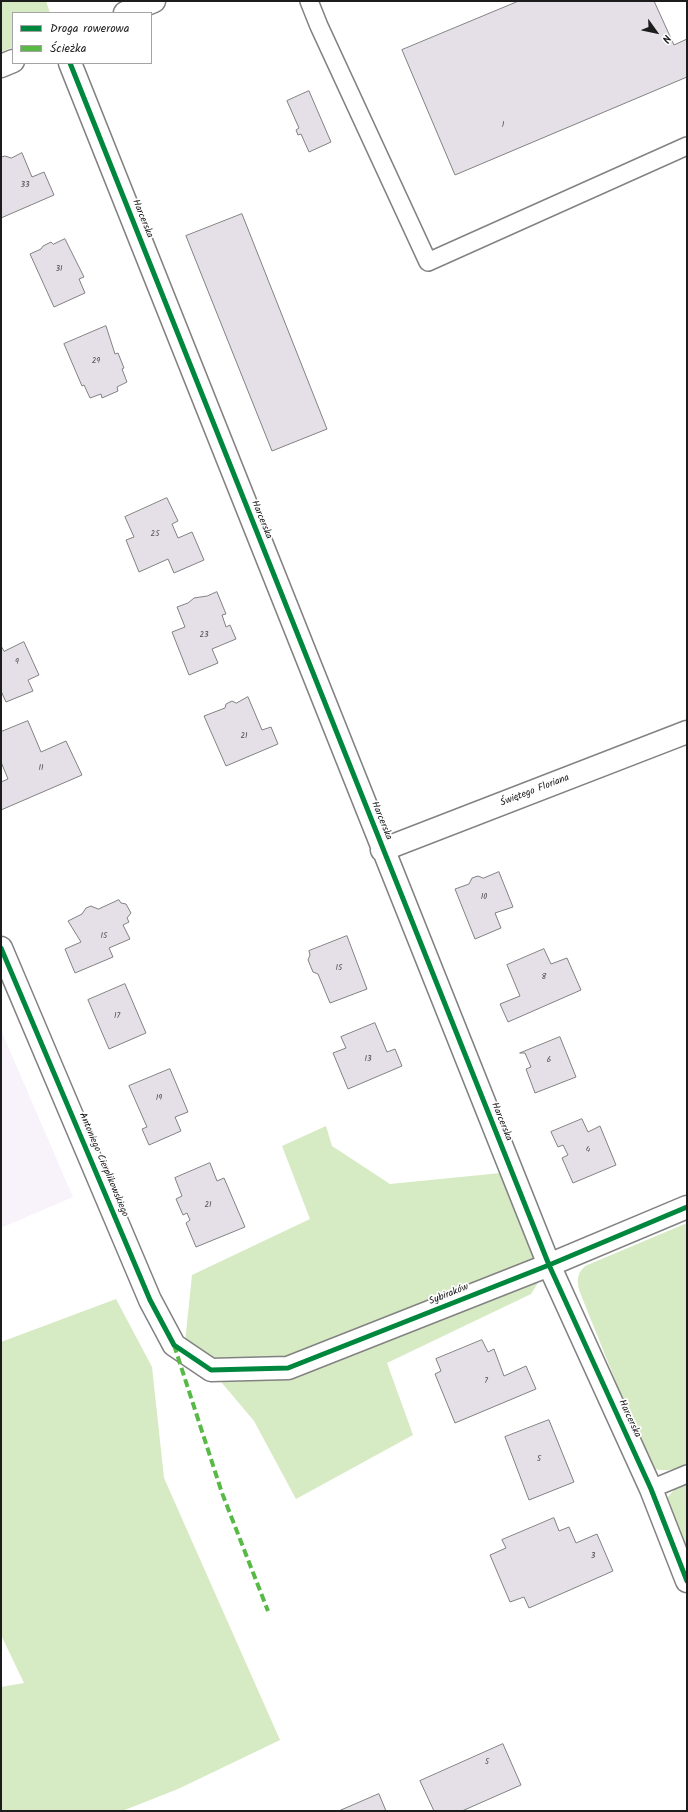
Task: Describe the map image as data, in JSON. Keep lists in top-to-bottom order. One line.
{"streets":{"street":["Harcerska","Świętego Floriana","Antoniego Cierplikowskiego","Sybiraków"]},"crossings":[["Harcerska","Świętego Floriana"],["Harcerska","Sybiraków"],["Antoniego Cierplikowskiego","Sybiraków"]],"house_numbers":["1","33","31","29","25","23","9","21","11","10","15","15","8","17","13","6","19","4","21","7","5","3","5"],"legend":["Droga rowerowa","Ścieżka"],"north":"bottom right"}
